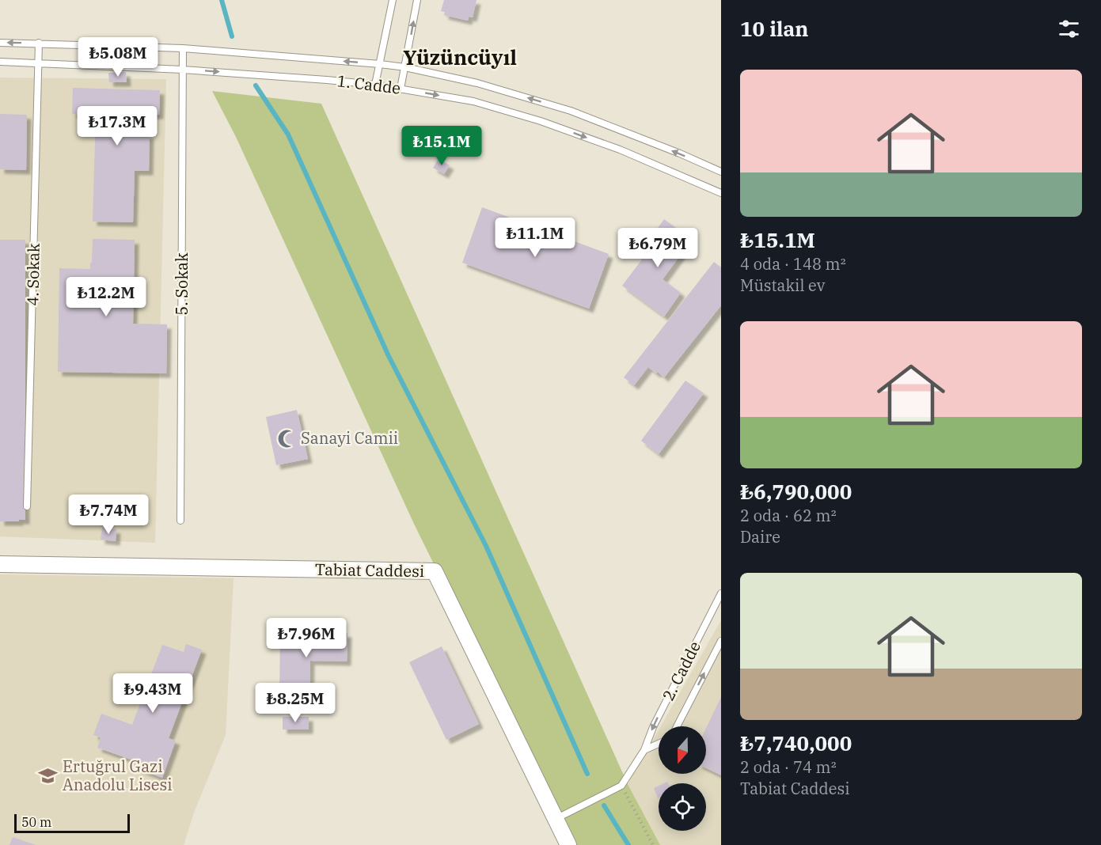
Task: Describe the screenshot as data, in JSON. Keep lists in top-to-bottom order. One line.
{"streets":{"street":["Tabiat Caddesi"],"lane":["1. Cadde","4. Sokak","5. Sokak","2. Cadde"]},"crossings":[["1. Cadde","4. Sokak"],["1. Cadde","5. Sokak"]],"districts":["Yüzüncüyıl"],"places":{"mosque":["Sanayi Camii"],"school or university":["Ertuğrul Gazi Anadolu Lisesi"]},"scale_bar":"50 m","north":"bottom","page":{"heading":"10 ilan","price":["₺5.08M","₺17.3M","₺15.1M","₺11.1M","₺6.79M","₺12.2M","₺7.74M","₺7.96M","₺9.43M","₺8.25M"],"list":[{"name":"₺15.1M","note":"4 oda · 148 m² · Müstakil ev"},{"name":"₺6,790,000","note":"2 oda · 62 m² · Daire"},{"name":"₺7,740,000","note":"2 oda · 74 m² · Tabiat Caddesi"}],"scale":"50 m"}}
